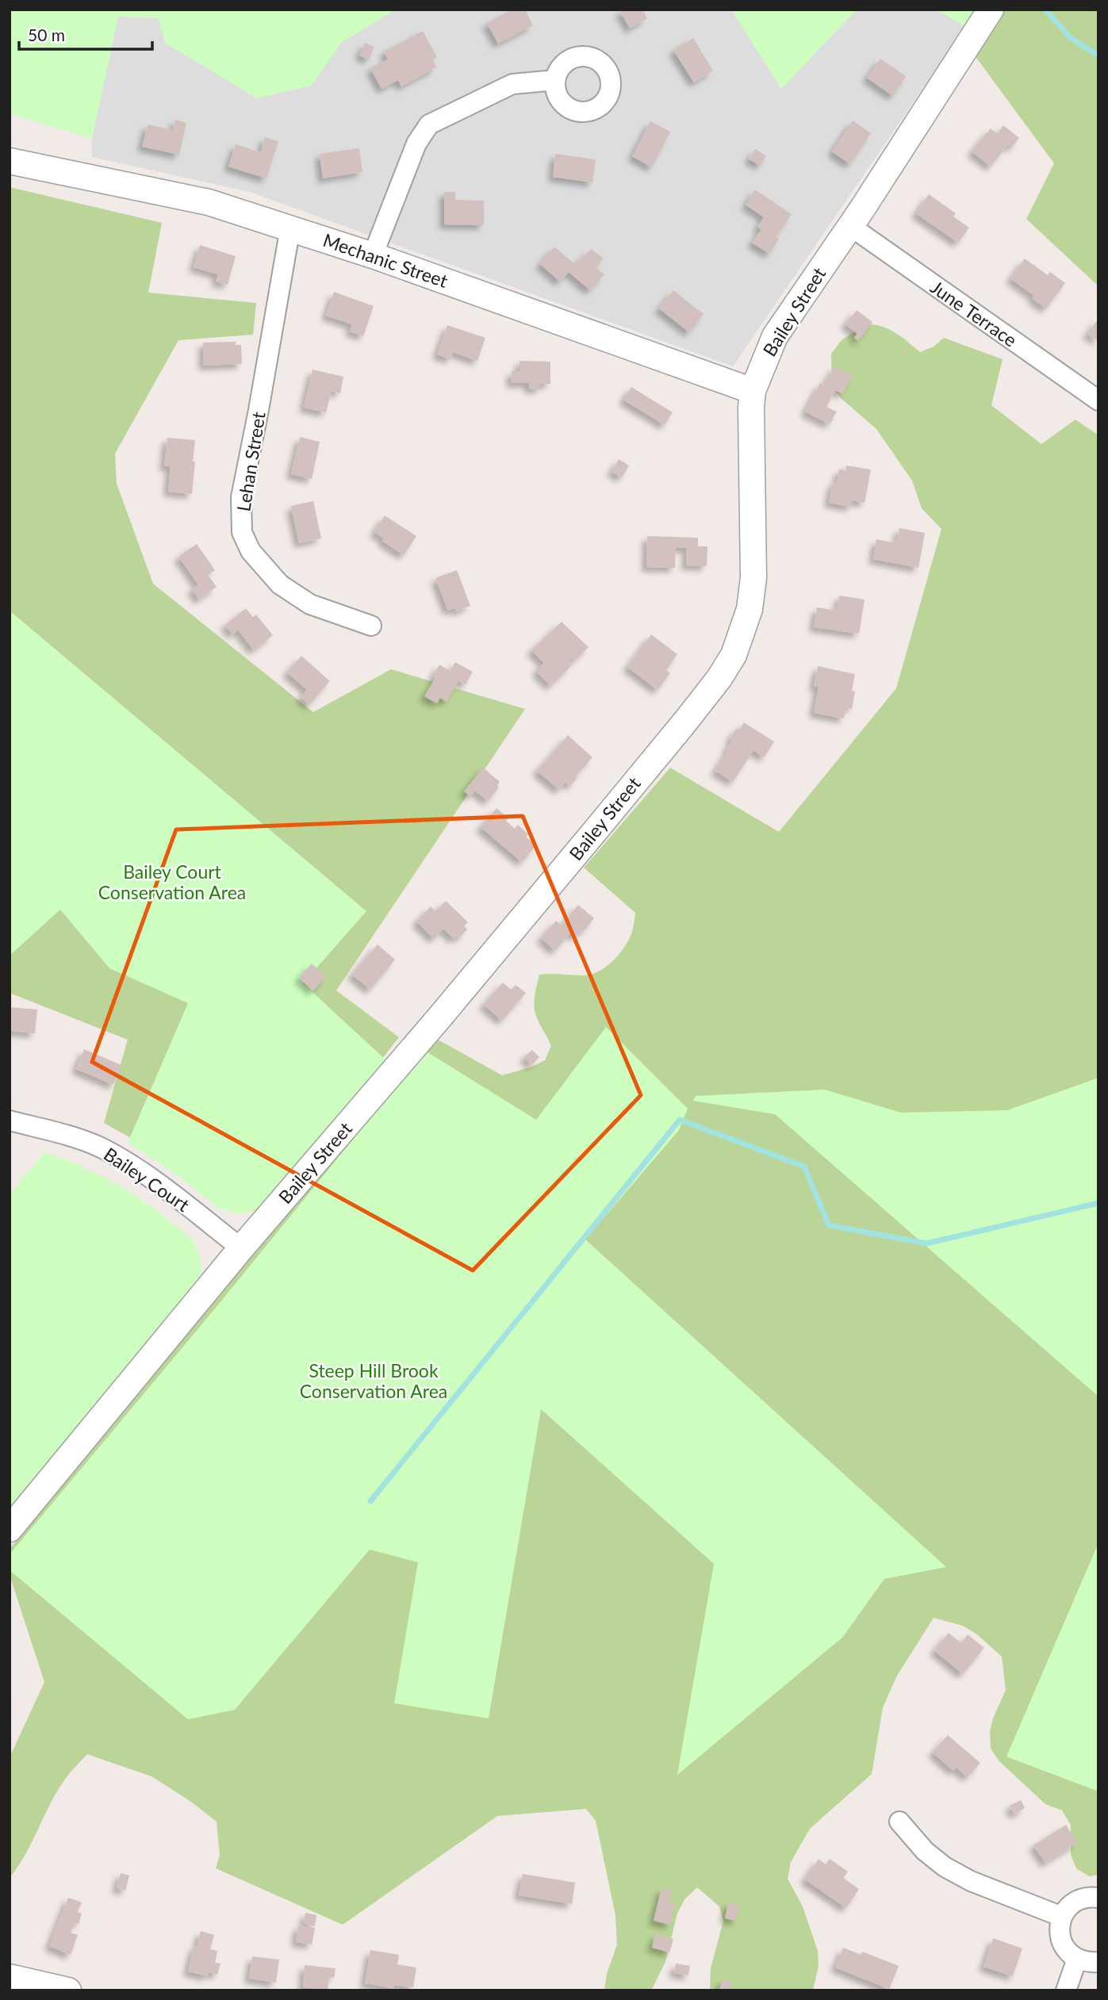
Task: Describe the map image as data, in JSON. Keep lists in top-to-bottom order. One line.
{"streets":{"street":["Mechanic Street","Bailey Street","June Terrace","Lehan Street","Bailey Court"]},"crossings":[["Mechanic Street","Bailey Street"],["Mechanic Street","Lehan Street"],["Bailey Street","June Terrace"],["Bailey Street","Bailey Court"]],"parks":["Bailey Court Conservation Area","Steep Hill Brook Conservation Area"],"scale_bar":"50 m"}
